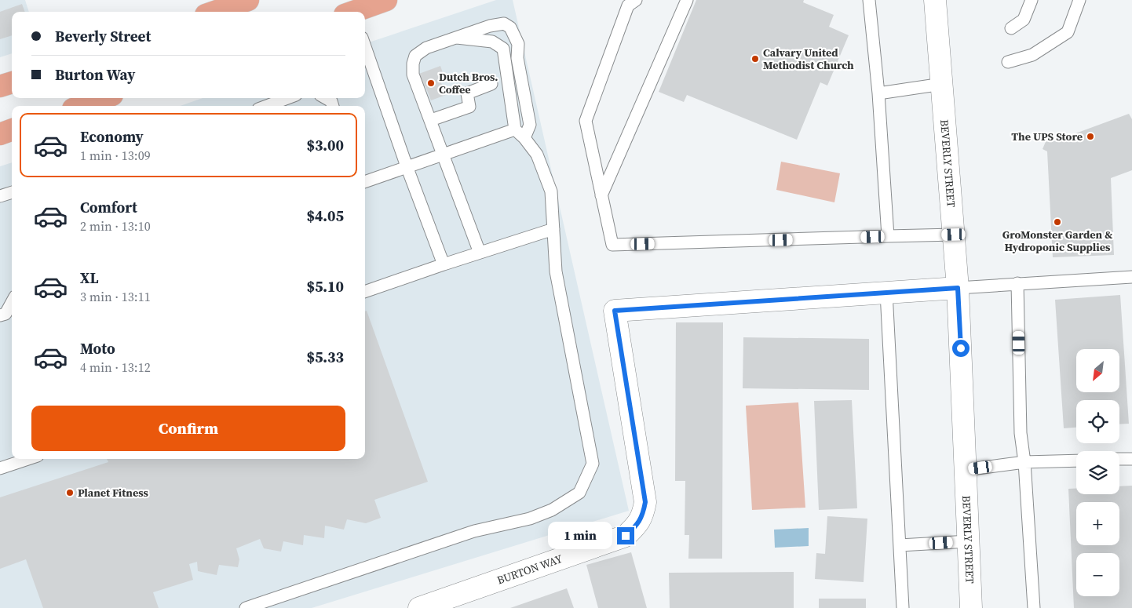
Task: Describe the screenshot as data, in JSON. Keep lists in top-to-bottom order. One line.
{"streets":{"street":["BEVERLY STREET","BURTON WAY"]},"crossings":[["BEVERLY STREET","BURTON WAY"]],"places":["Calvary United Methodist Church","Dutch Bros. Coffee","The UPS Store","GroMonster Garden & Hydroponic Supplies","Planet Fitness"],"north":"bottom left","page":{"banner":["Beverly Street","Burton Way"],"list":[{"name":"Economy","note":"1 min · 13:09","value":"$3.00"},{"name":"Comfort","note":"2 min · 13:10","value":"$4.05"},{"name":"XL","note":"3 min · 13:11","value":"$5.10"},{"name":"Moto","note":"4 min · 13:12","value":"$5.33"}],"map_buttons":["+","−"],"buttons":"Confirm","bubble":"1 min"}}
